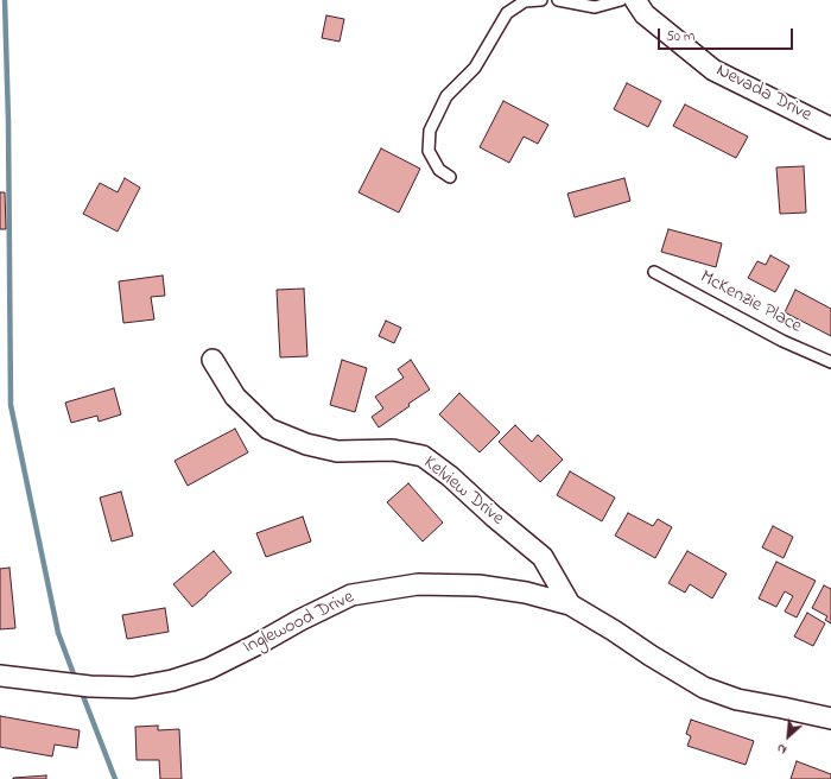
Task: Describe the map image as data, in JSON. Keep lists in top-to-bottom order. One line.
{"streets":{"street":["Nevada Drive","Kelview Drive","Inglewood Drive"],"lane":["McKenzie Place"]},"crossings":[["Kelview Drive","Inglewood Drive"]],"scale_bar":"50 m","north":"bottom left"}
